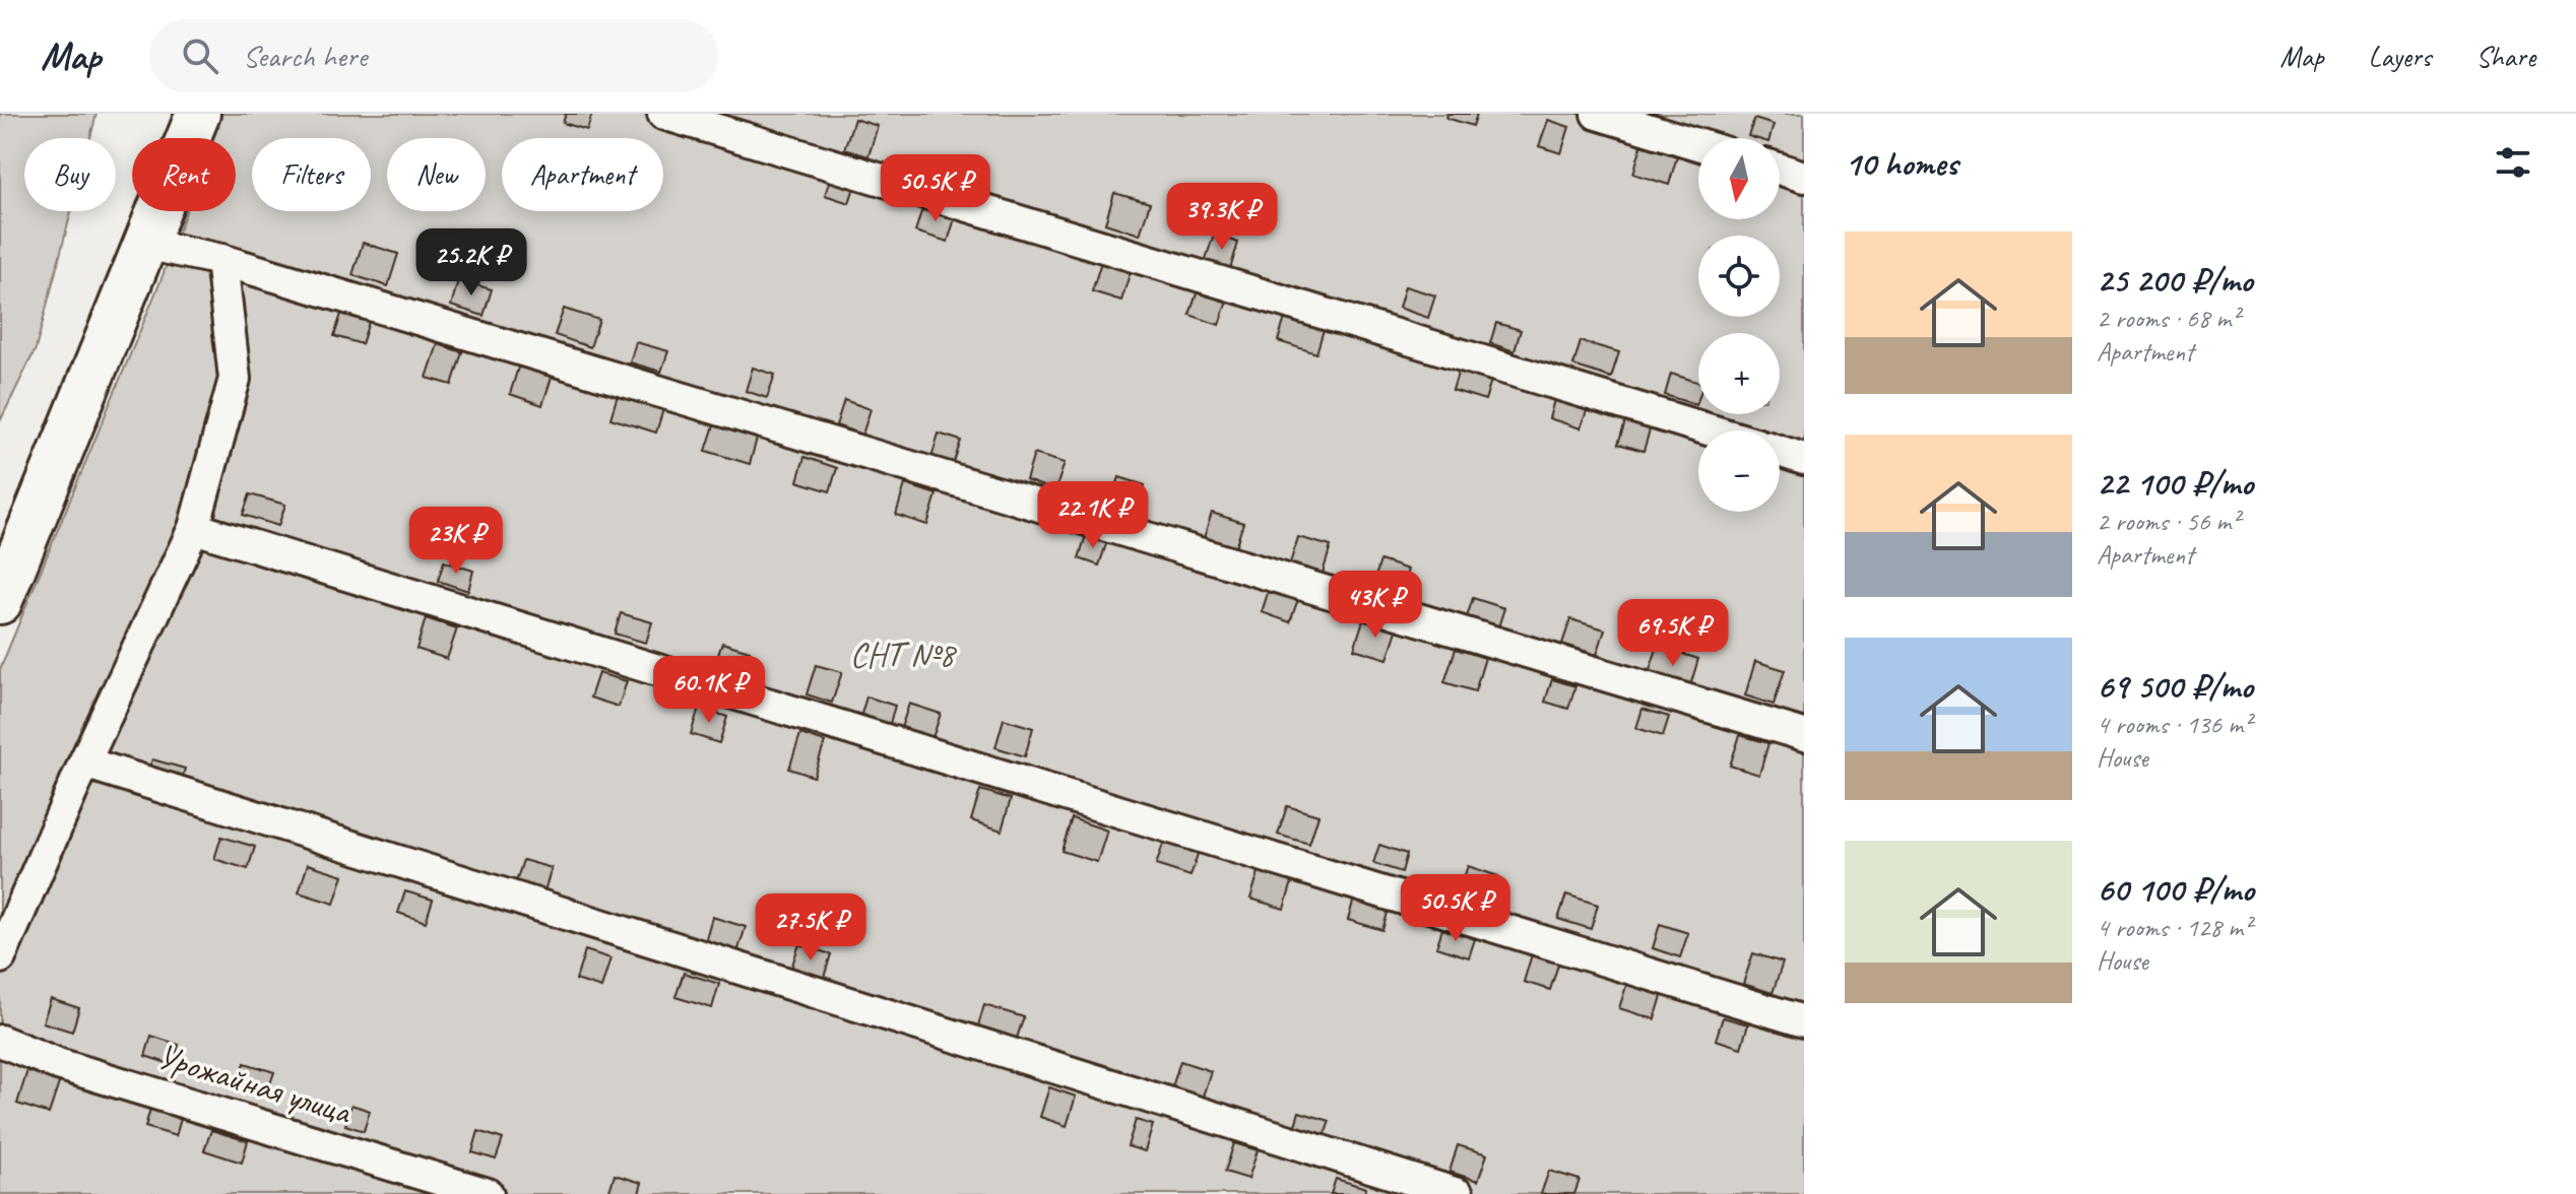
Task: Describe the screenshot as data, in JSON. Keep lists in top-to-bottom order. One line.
{"streets":{"street":["Урожайная улица"]},"parks":["СНТ №8"],"north":"bottom","page":{"header":"Map","search":"Search here","nav":["Map","Layers","Share"],"heading":"10 homes","map_buttons":["+","−"],"chip":["Buy","Rent","Filters","New","Apartment"],"price":["50.5K ₽","39.3K ₽","25.2K ₽","22.1K ₽","23K ₽","43K ₽","69.5K ₽","60.1K ₽","50.5K ₽","27.5K ₽"],"list":[{"name":"25 200 ₽/mo","note":"2 rooms · 68 m² · Apartment"},{"name":"22 100 ₽/mo","note":"2 rooms · 56 m² · Apartment"},{"name":"69 500 ₽/mo","note":"4 rooms · 136 m² · House"},{"name":"60 100 ₽/mo","note":"4 rooms · 128 m² · House"}]}}
